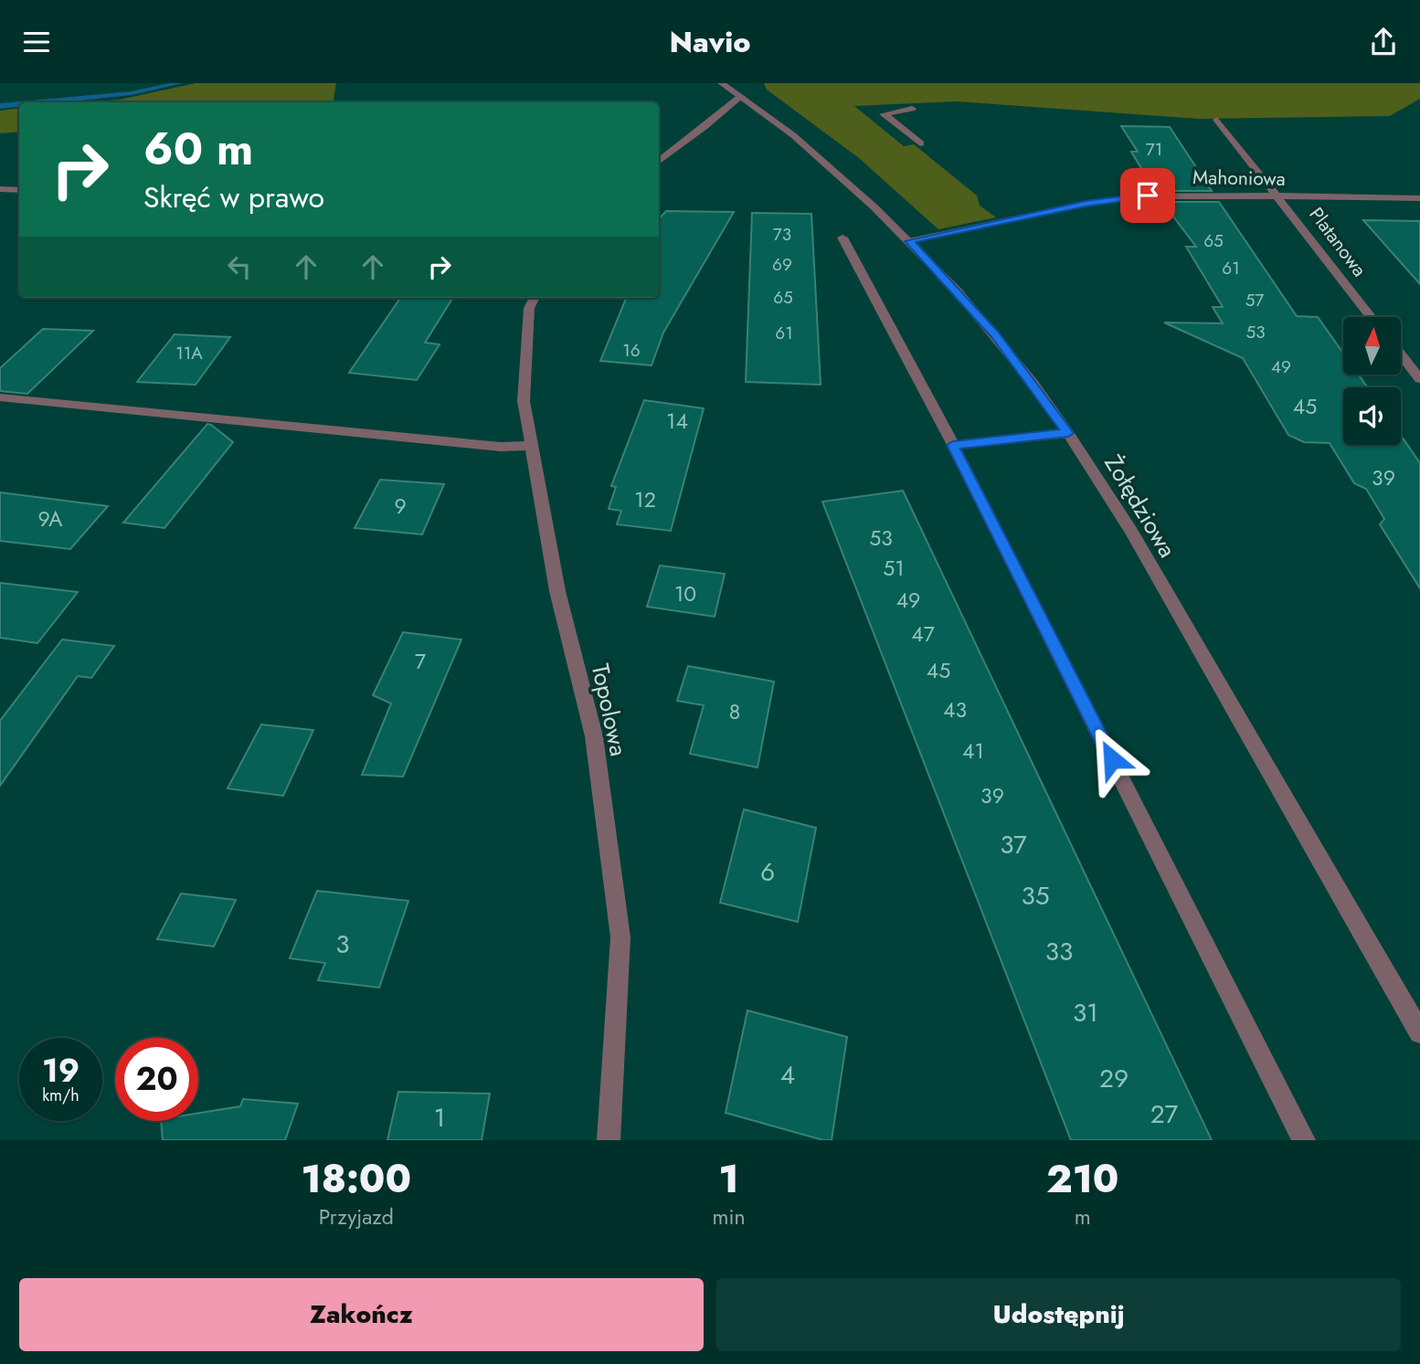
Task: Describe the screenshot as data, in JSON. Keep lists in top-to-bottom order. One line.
{"streets":{"street":["Mahoniowa","Platanowa","Żołędziowa","Topolowa"]},"crossings":[["Mahoniowa","Platanowa"],["Mahoniowa","Żołędziowa"]],"house_numbers":["71","73","65","69","61","65","57","53","61","16","11A","49","45","14","39","12","9","9A","53","51","10","49","47","7","45","43","8","41","39","37","6","35","3","33","31","4","29","27","1"],"north":"top","page":{"header":"Navio","turn":["60 m","Skręć w prawo"],"speed":"19 km/h","limit":"20","eta":["18:00","Przyjazd","1","min","210","m"],"buttons":["Zakończ","Udostępnij"]}}
